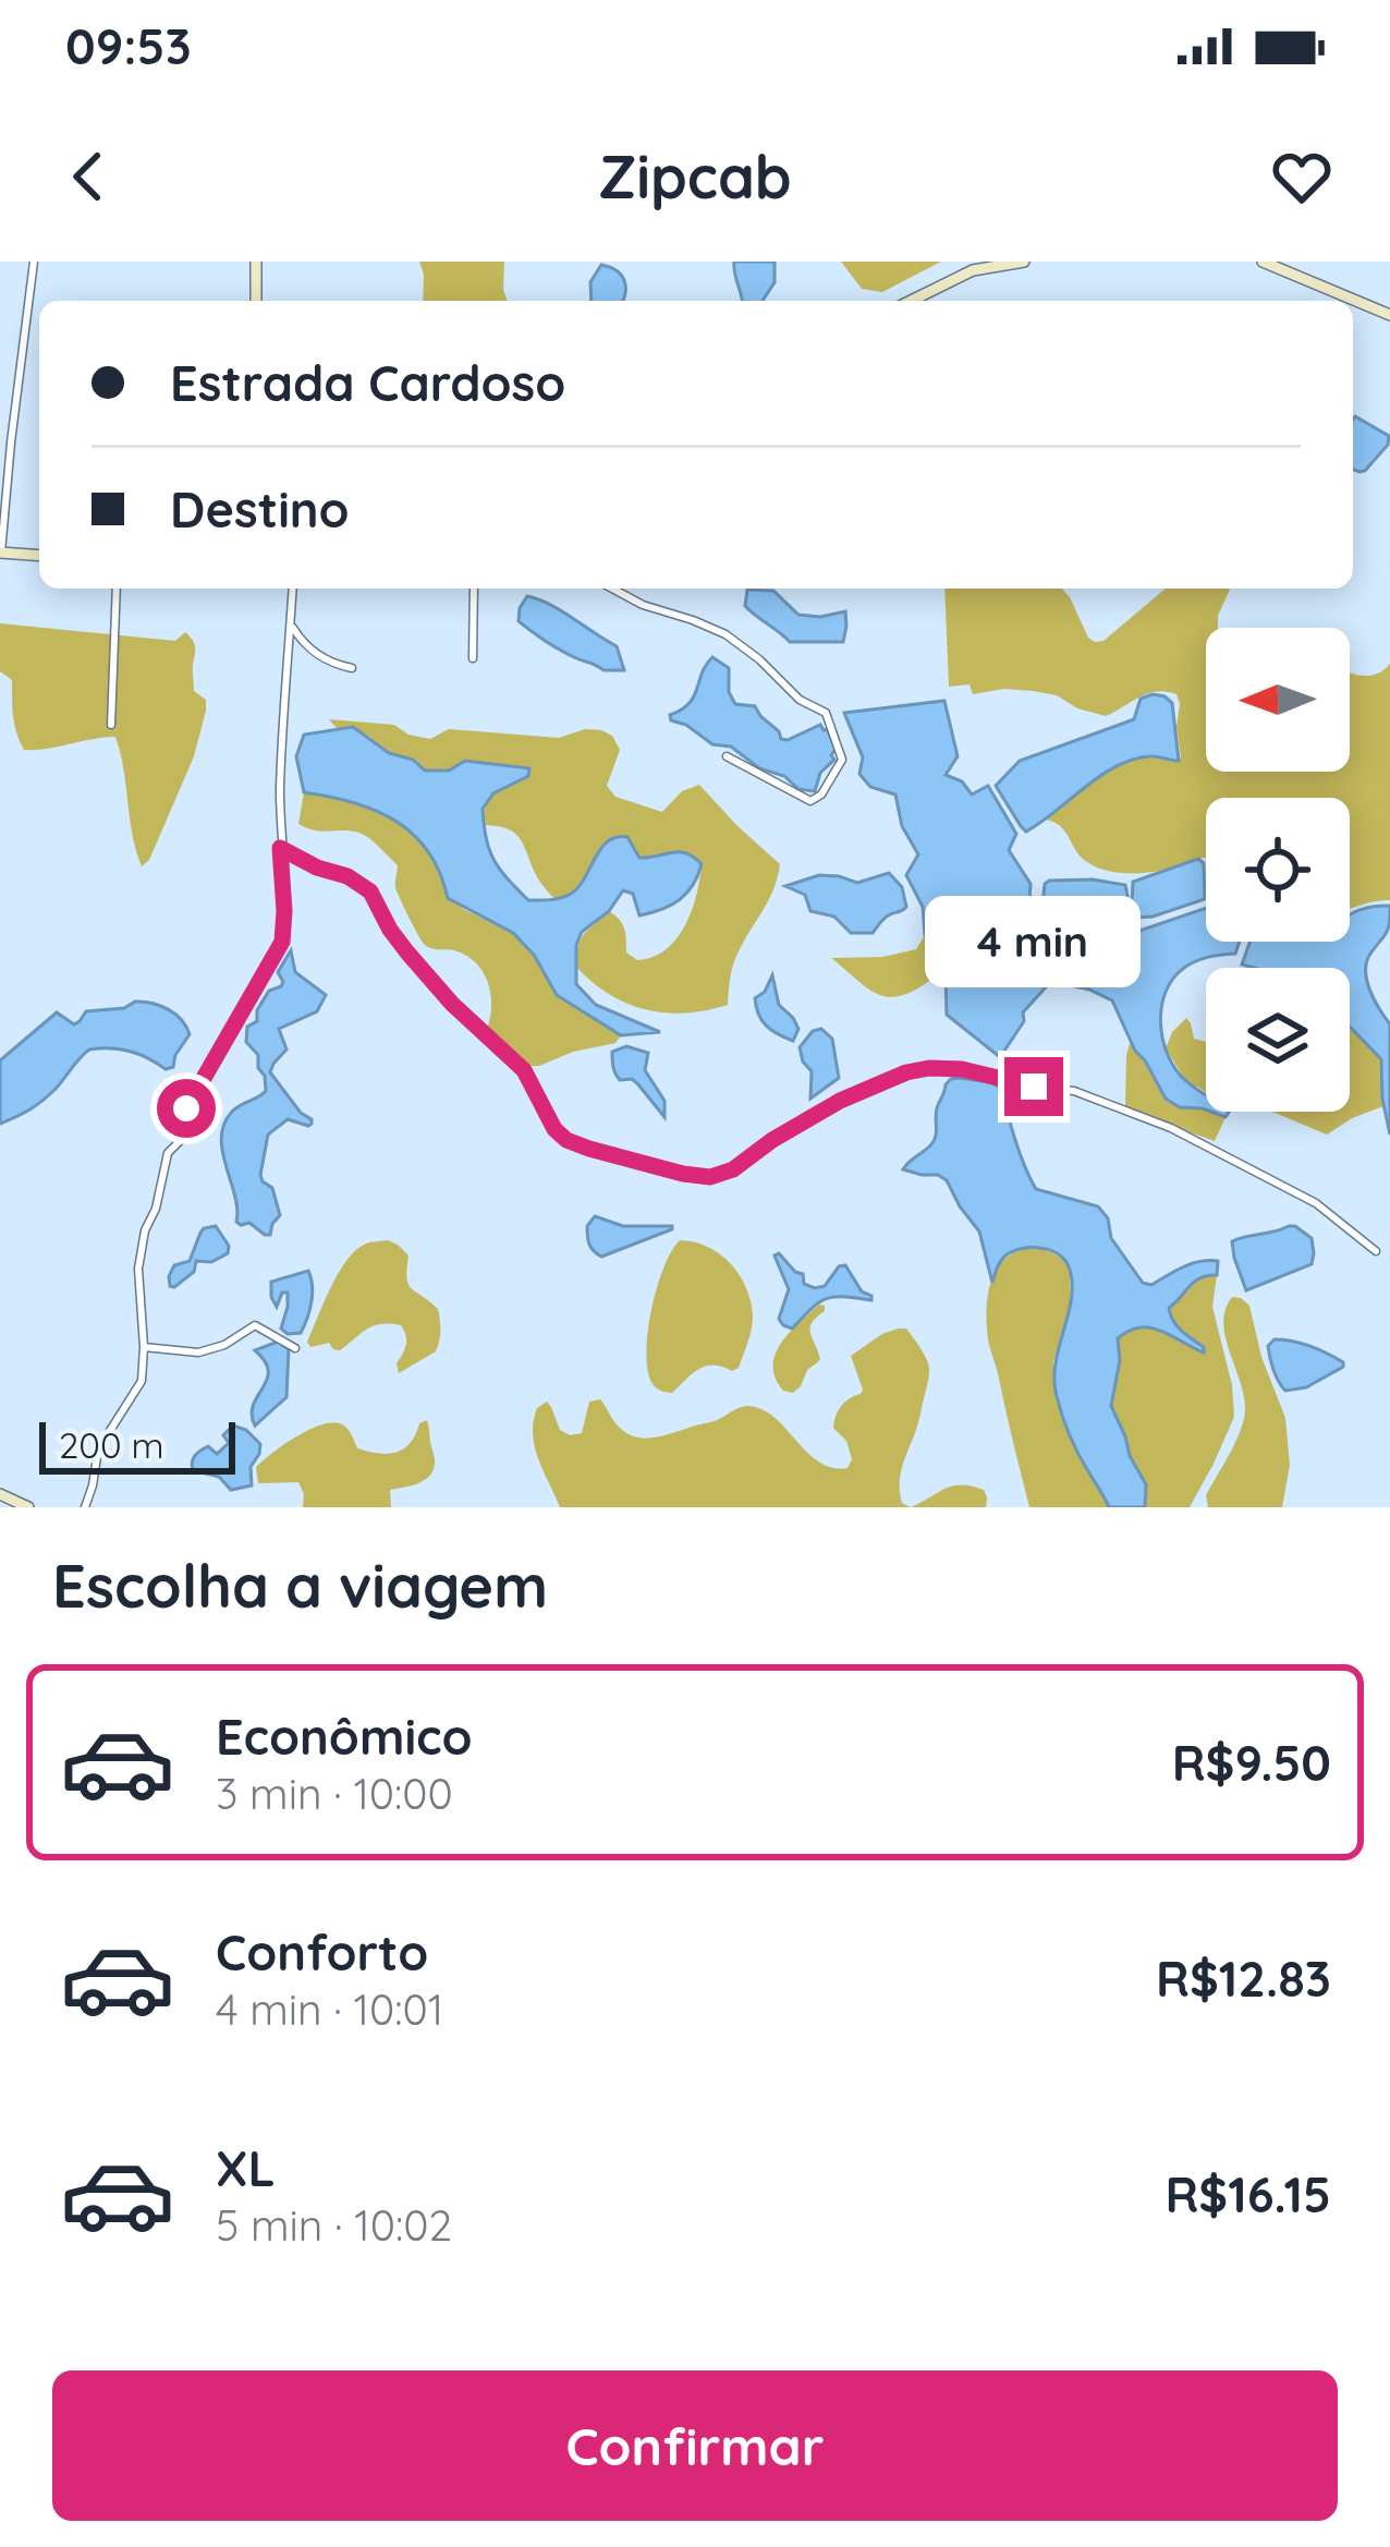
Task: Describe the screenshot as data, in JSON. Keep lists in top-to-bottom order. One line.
{"scale_bar":"200 m","north":"left","page":{"status":"09:53","header":"Zipcab","banner":["Estrada Cardoso","Destino"],"bubble":"4 min","scale":"200 m","heading":"Escolha a viagem","list":[{"name":"Econômico","note":"3 min · 10:00","value":"R$9.50"},{"name":"Conforto","note":"4 min · 10:01","value":"R$12.83"},{"name":"XL","note":"5 min · 10:02","value":"R$16.15"}],"buttons":"Confirmar"}}
